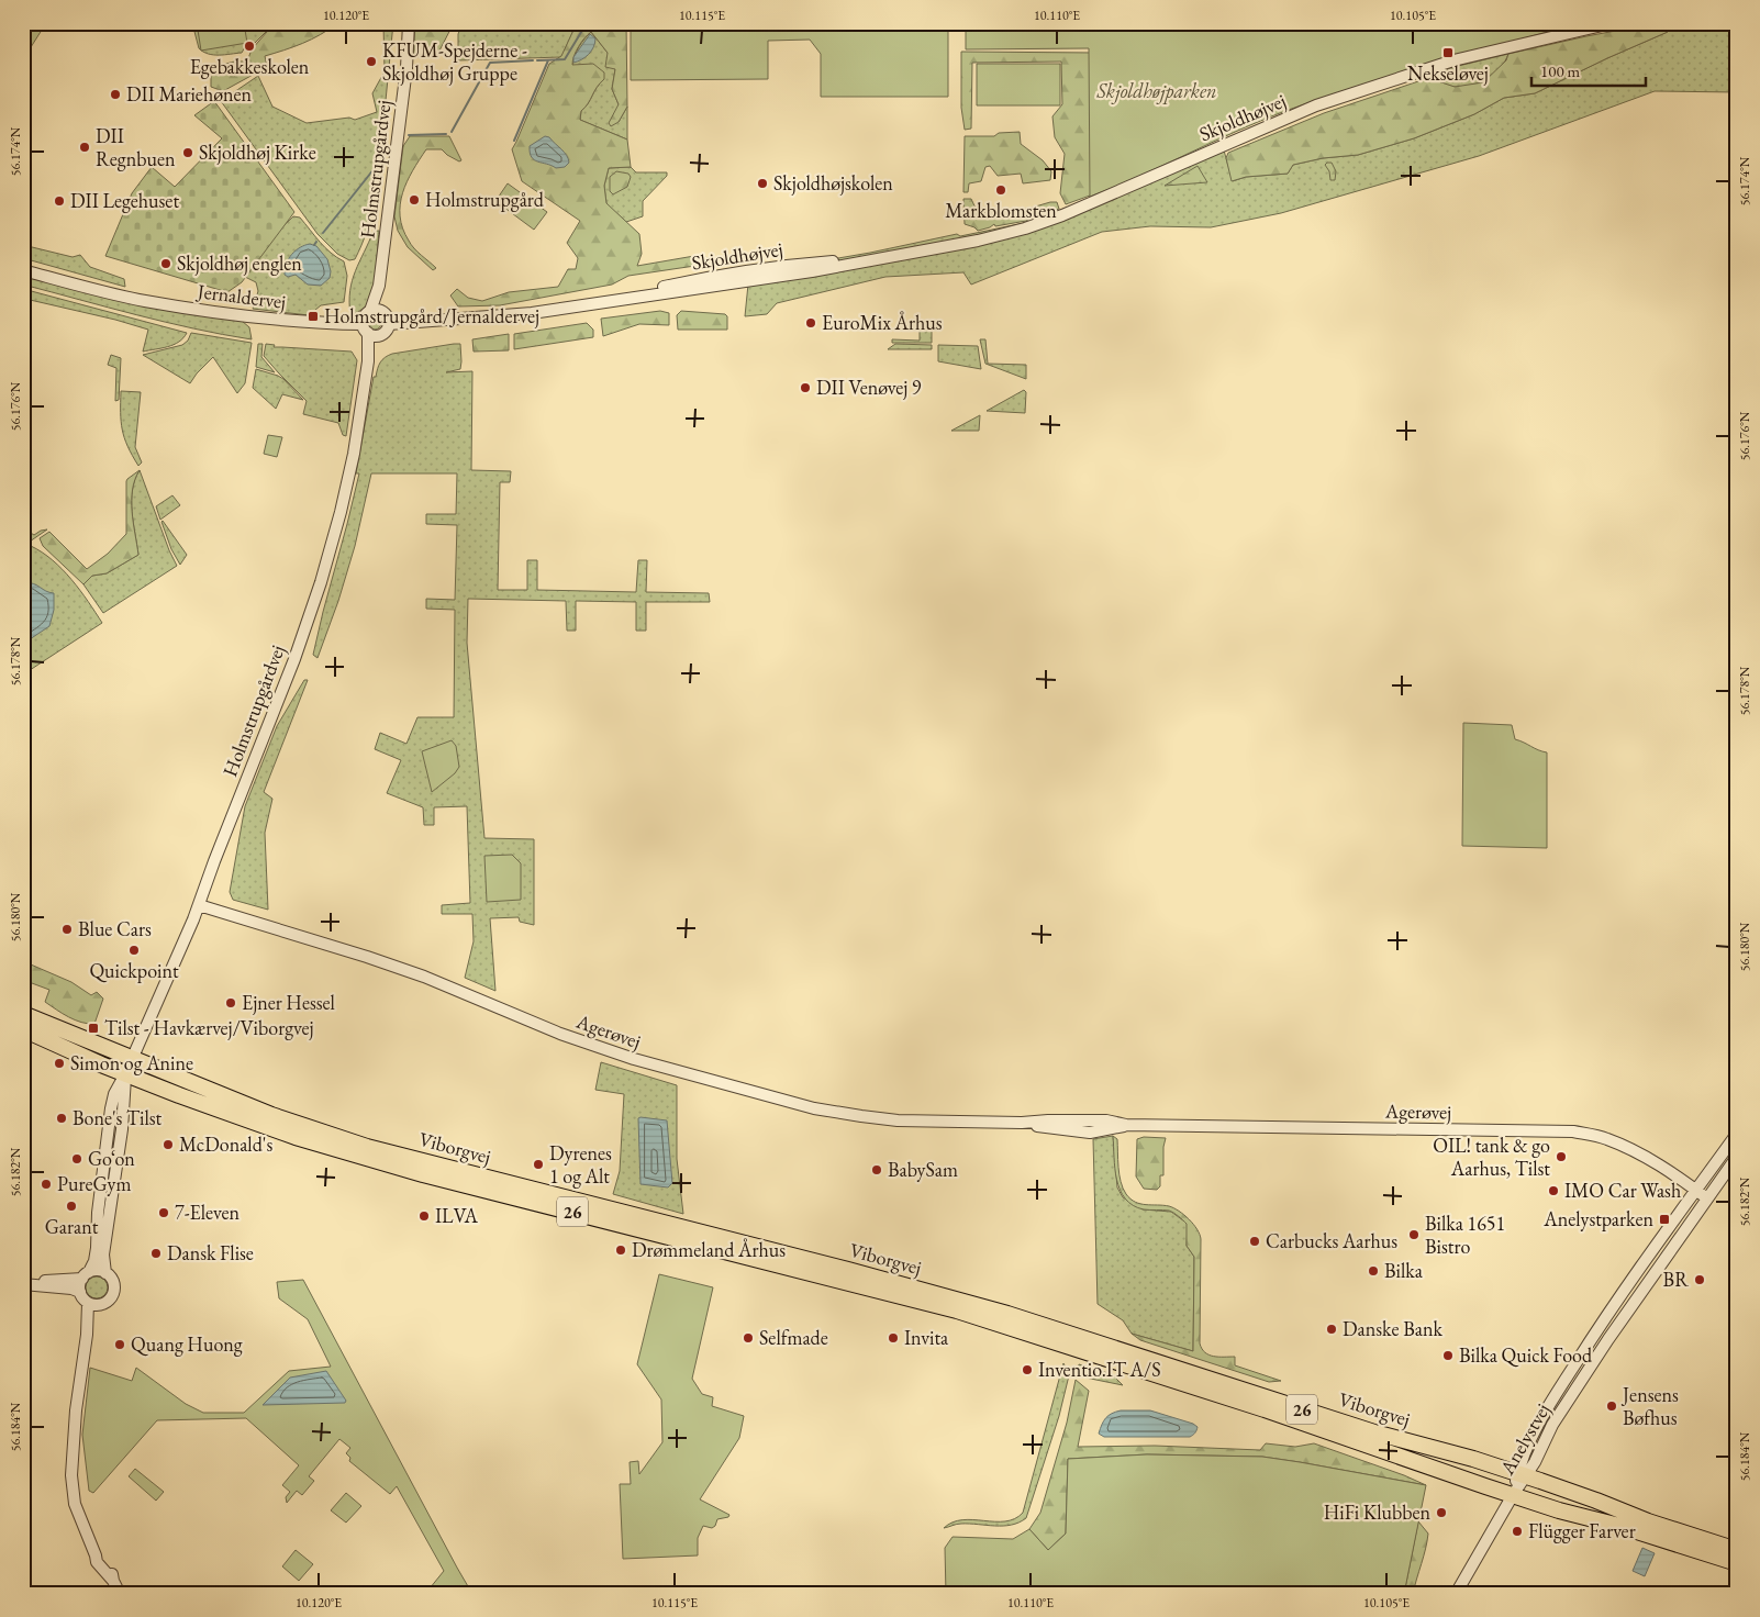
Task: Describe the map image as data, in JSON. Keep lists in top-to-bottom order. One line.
{"streets":{"main road":["Viborgvej","26"],"street":["Skjoldhøjvej","Holmstrupgårdvej","Jernaldervej","Agerøvej","Anelystvej"]},"crossings":[["Skjoldhøjvej","Holmstrupgårdvej"],["Skjoldhøjvej","Jernaldervej"],["Holmstrupgårdvej","Jernaldervej"],["Holmstrupgårdvej","Agerøvej"],["Holmstrupgårdvej","Viborgvej"],["Agerøvej","Anelystvej"],["Viborgvej","Anelystvej"]],"parks":["Skjoldhøjparken"],"places":{"other":["Egebakkeskolen","KFUM-Spejderne - Skjoldhøj Gruppe","DII Mariehønen","DII Regnbuen","Skjoldhøj Kirke","Skjoldhøjskolen","Markblomsten","Holmstrupgård","DII Legehuset","Skjoldhøj englen","EuroMix Århus","DII Venøvej 9","Blue Cars","Quickpoint","Ejner Hessel","Simon og Anine","Bone's Tilst","McDonald's","OIL! tank & go Aarhus, Tilst","Go‘on","Dyrenes 1 og Alt","BabySam","PureGym","IMO Car Wash","Garant","7-Eleven","ILVA","Bilka 1651 Bistro","Carbucks Aarhus","Drømmeland Århus","Dansk Flise","Bilka","BR","Danske Bank","Selfmade","Invita","Quang Huong","Bilka Quick Food","Inventio.IT A/S","Jensens Bøfhus","HiFi Klubben","Flügger Farver"],"transit":["Nekseløvej","Holmstrupgård/Jernaldervej","Tilst - Havkærvej/Viborgvej","Anelystparken"]},"scale_bar":"100 m","coordinates":["10.120°E","10.115°E","10.110°E","10.105°E","56.174°N","56.176°N","56.178°N","56.180°N","56.182°N","56.184°N"]}
